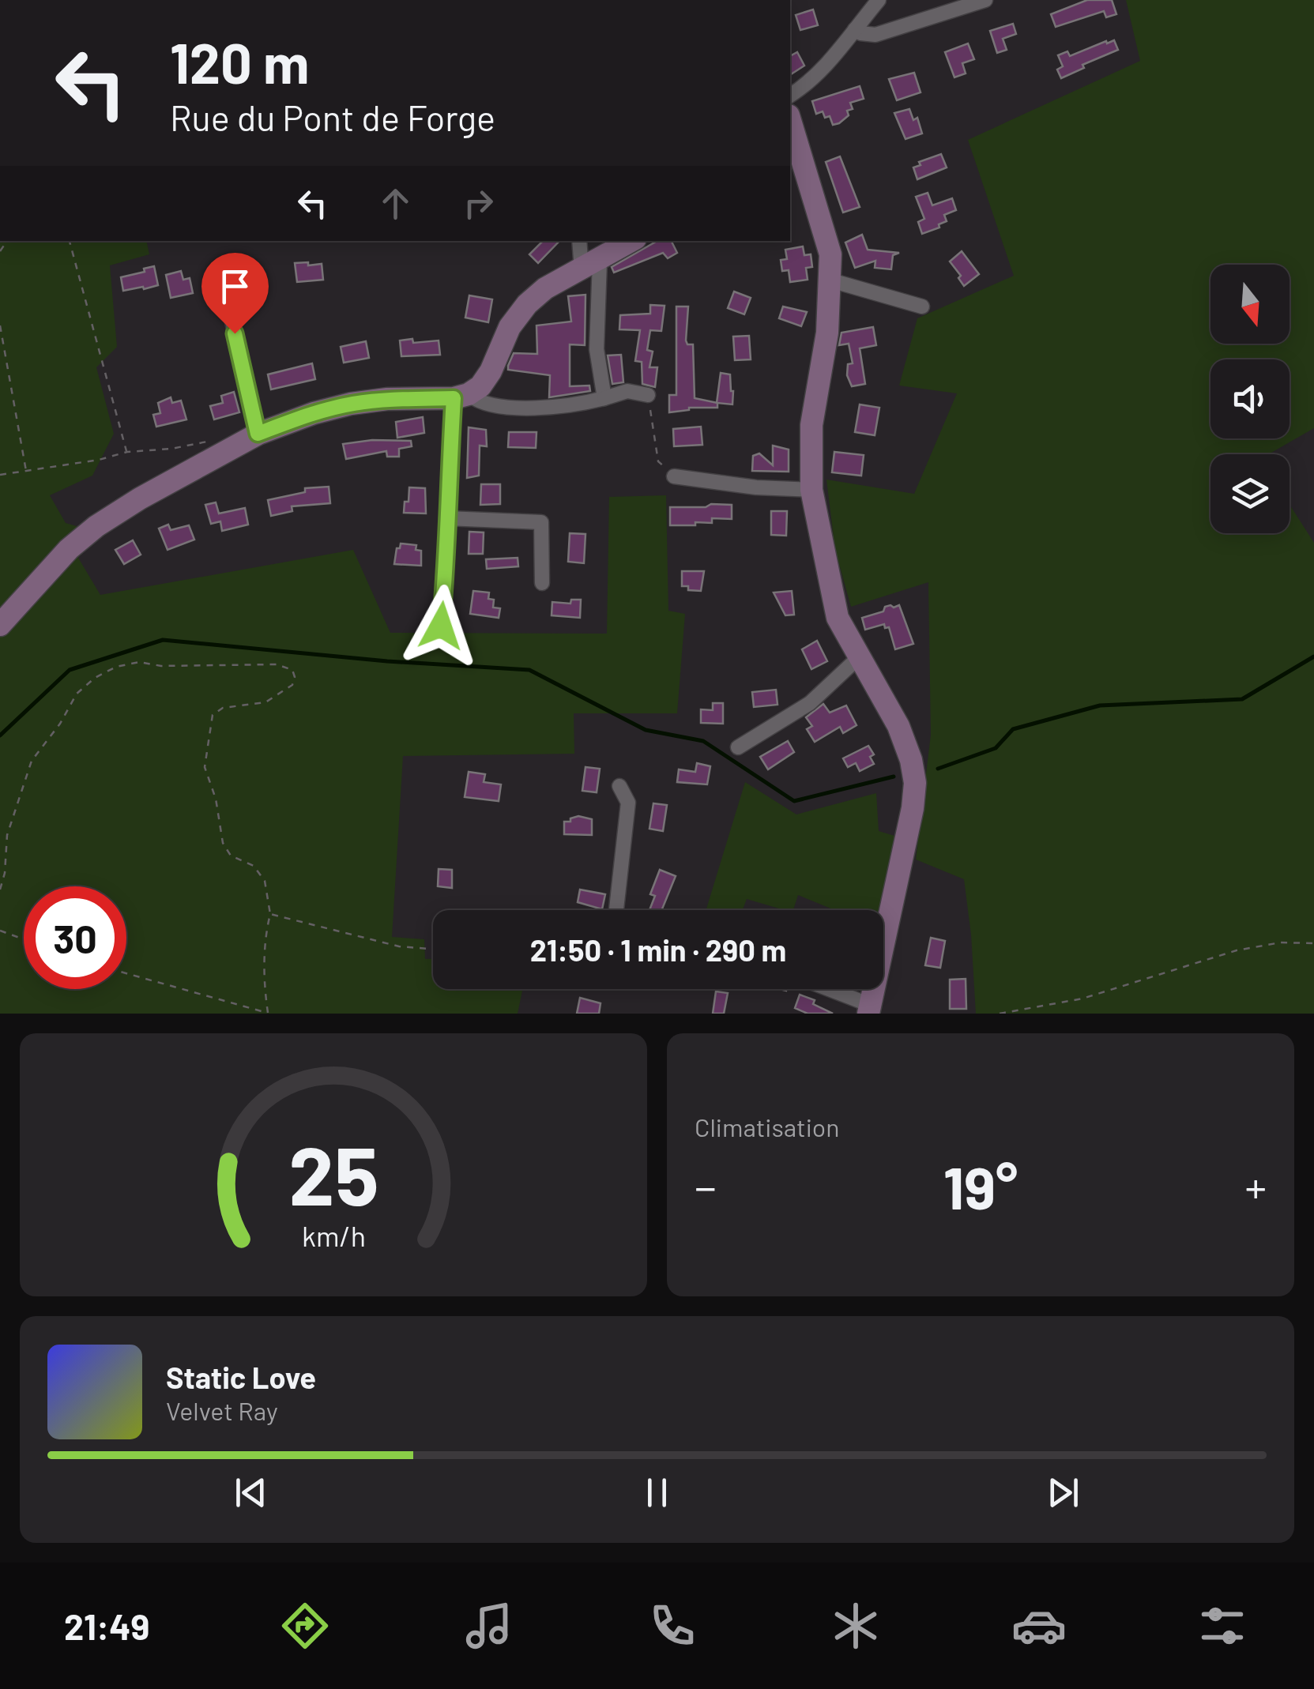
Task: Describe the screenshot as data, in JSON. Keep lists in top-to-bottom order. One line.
{"north":"bottom","page":{"turn":["120 m","Rue du Pont de Forge"],"limit":"30","trip":"21:50 · 1 min · 290 m","tile":"Climatisation","heat":["−","19°","+"],"song":["Static Love","Velvet Ray"],"tabs":"21:49","gauge":["25","km/h"]}}
